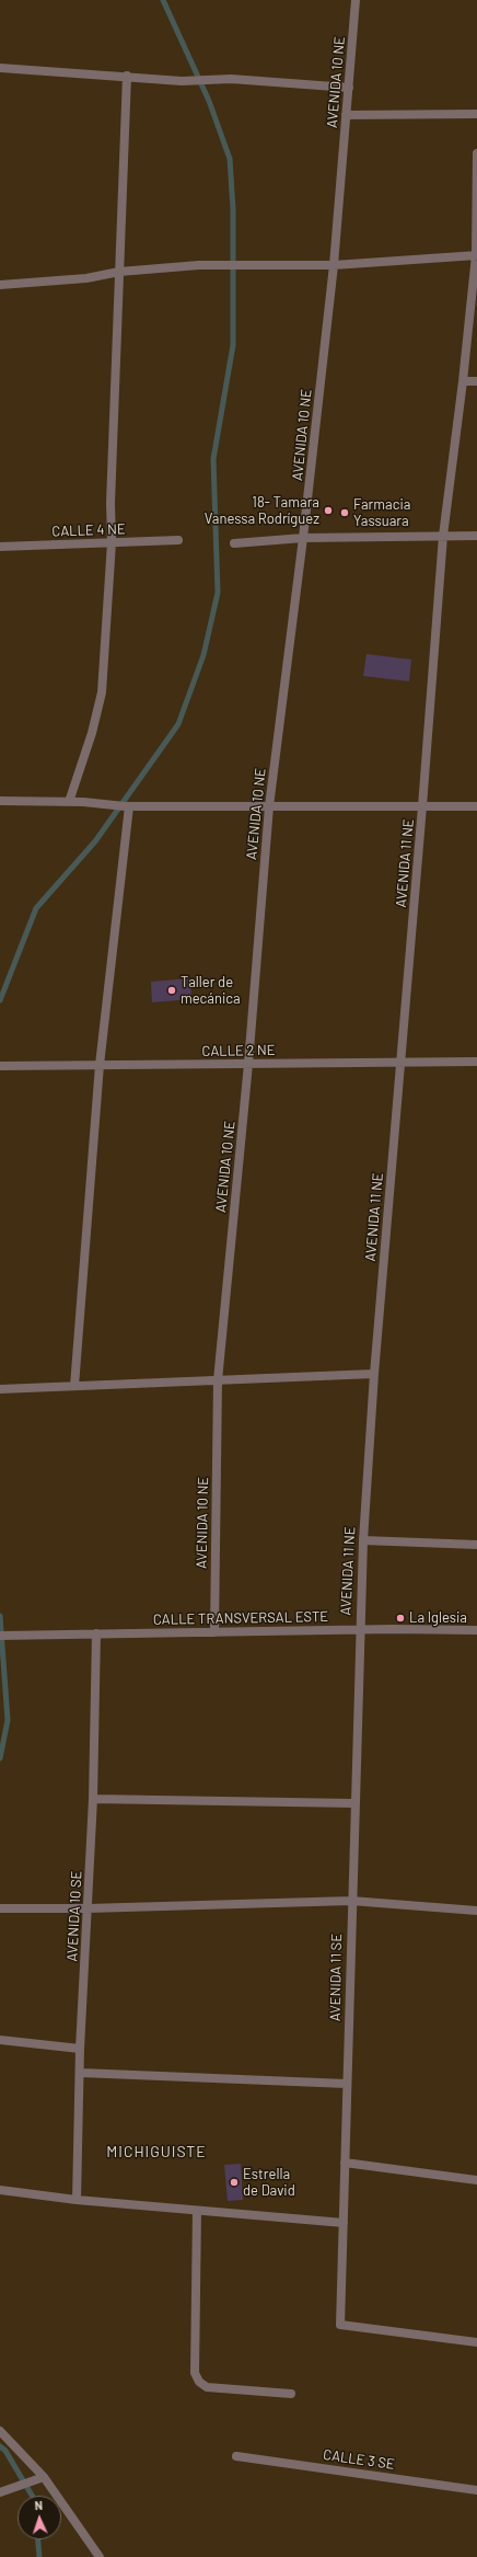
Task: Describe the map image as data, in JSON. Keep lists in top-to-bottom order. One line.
{"streets":{"street":["AVENIDA 10 NE","CALLE 4 NE","AVENIDA 11 NE","CALLE 2 NE","CALLE TRANSVERSAL ESTE","AVENIDA 10 SE","AVENIDA 11 SE","CALLE 3 SE"]},"crossings":[["AVENIDA 10 NE","CALLE 2 NE"],["AVENIDA 10 NE","CALLE TRANSVERSAL ESTE"],["AVENIDA 11 NE","CALLE 2 NE"],["AVENIDA 11 NE","CALLE TRANSVERSAL ESTE"],["AVENIDA 11 NE","AVENIDA 11 SE"],["CALLE TRANSVERSAL ESTE","AVENIDA 10 SE"],["CALLE TRANSVERSAL ESTE","AVENIDA 11 SE"]],"districts":["MICHIGUISTE"],"places":["18- Tamara Vanessa Rodríguez","Farmacia Yassuara","Taller de mecánica","La Iglesia","Estrella de David"],"north":"top"}
